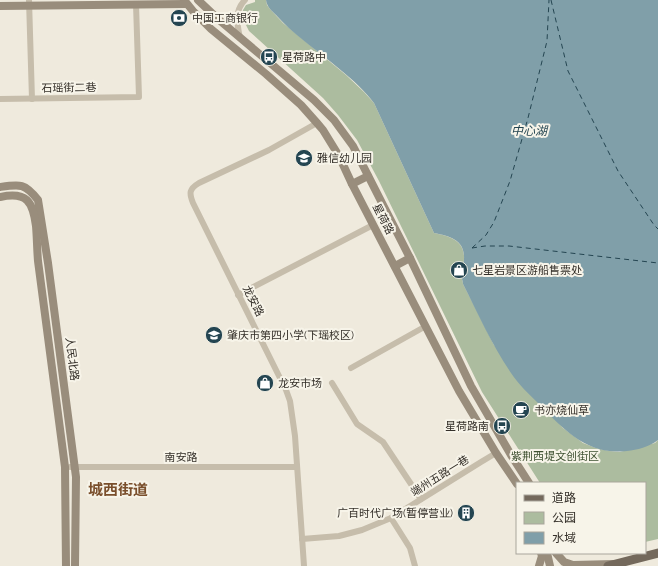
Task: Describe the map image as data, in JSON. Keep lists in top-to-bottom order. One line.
{"streets":{"street":["石瑶街二巷","星荷路","龙安路","人民北路","南安路","端州五路一巷"]},"crossings":[["星荷路","龙安路"],["星荷路","端州五路一巷"],["龙安路","南安路"],["龙安路","端州五路一巷"],["人民北路","南安路"]],"districts":["城西街道"],"water":["中心湖"],"parks":["紫荆西堤文创街区"],"places":{"bank":["中国工商银行"],"bus stop":["星荷路中","星荷路南"],"school or university":["雅信幼儿园","肇庆市第四小学(下瑶校区)"],"shop":["七星岩景区游船售票处","龙安市场"],"cafe":["书亦烧仙草"],"building":["广百时代广场(暂停营业)"]},"legend":["道路","公园","水域"]}
